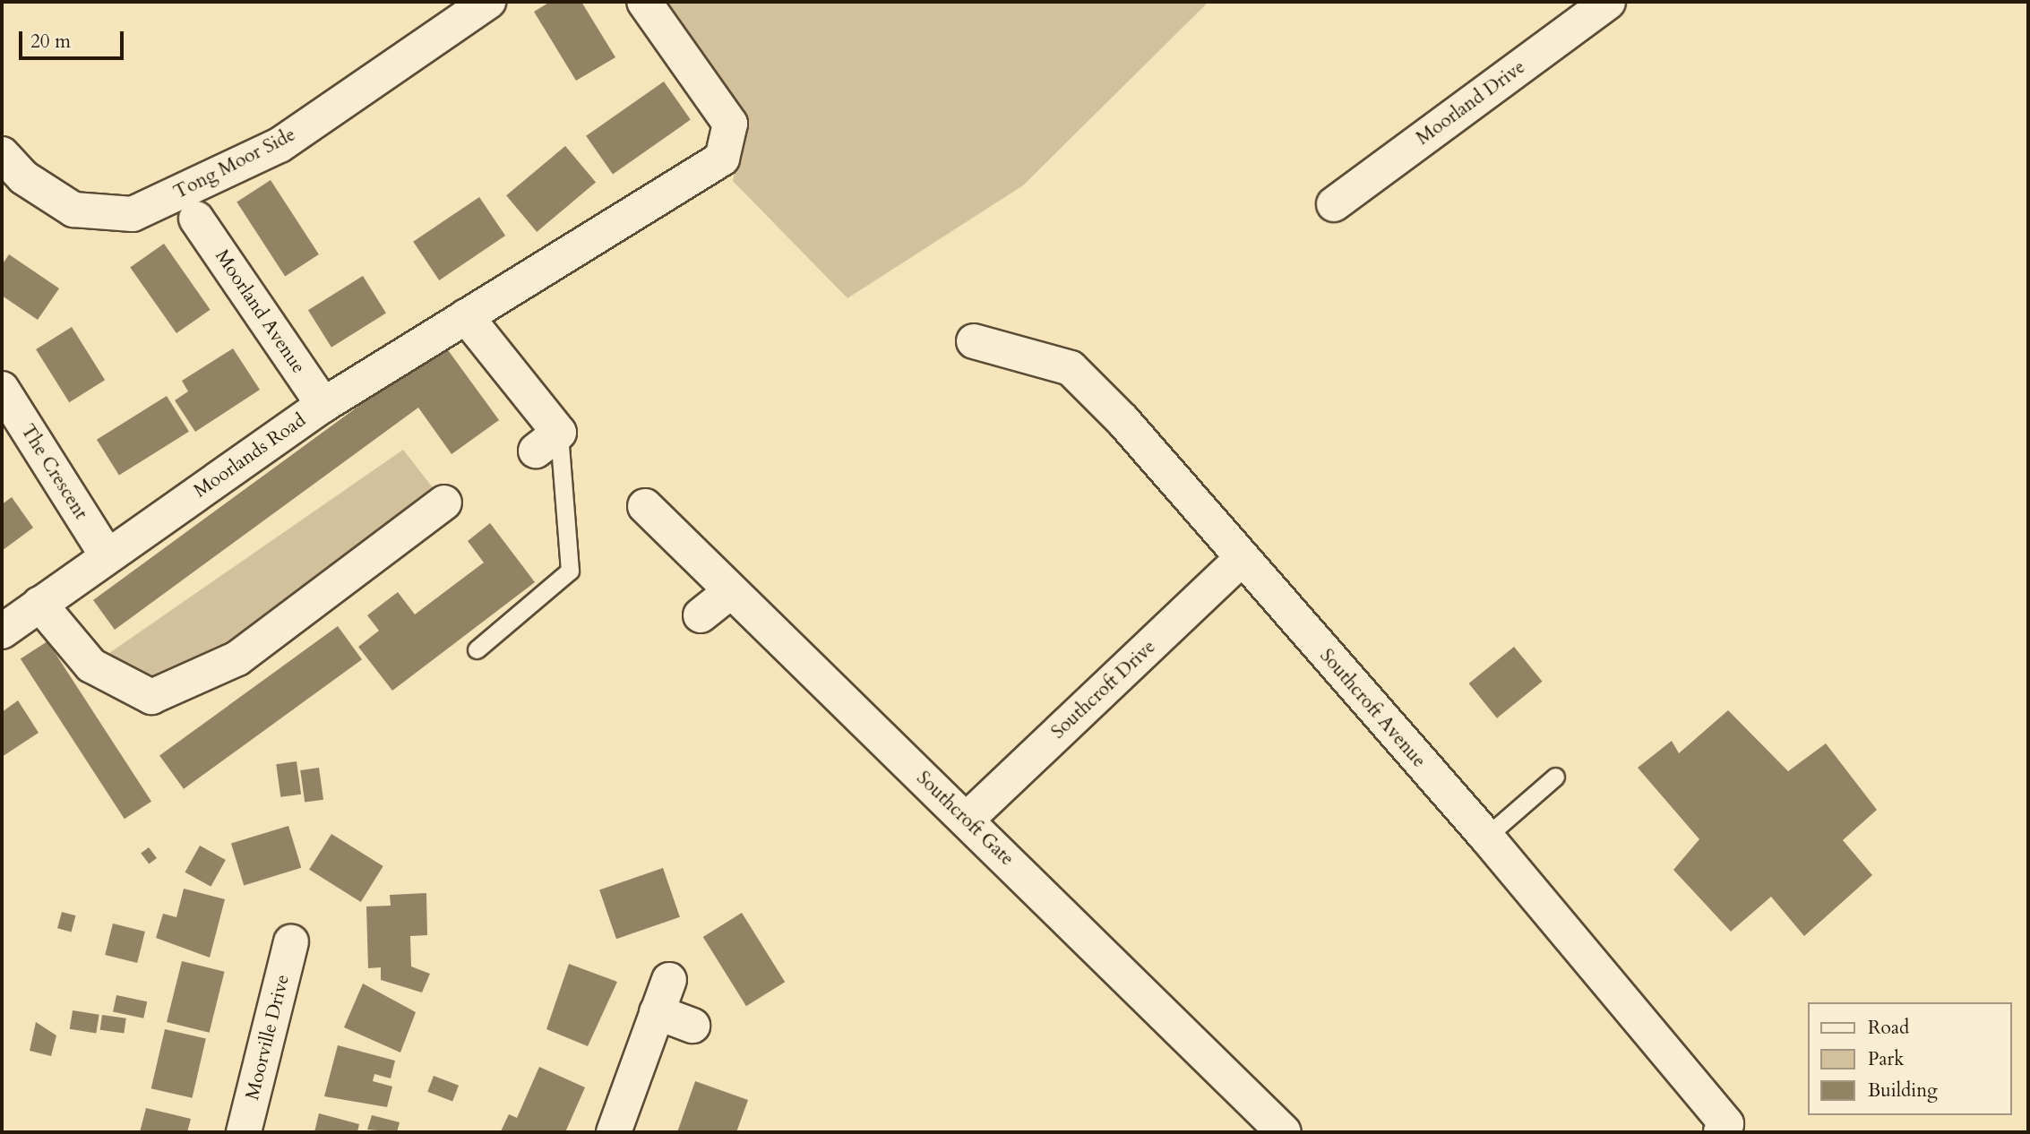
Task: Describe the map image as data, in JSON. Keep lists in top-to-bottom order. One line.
{"streets":{"street":["Moorland Drive","Tong Moor Side","Moorland Avenue","Moorlands Road","The Crescent","Southcroft Drive","Southcroft Avenue","Southcroft Gate","Moorville Drive"]},"crossings":[["Moorland Avenue","Moorlands Road"],["Moorlands Road","The Crescent"],["Southcroft Drive","Southcroft Avenue"],["Southcroft Drive","Southcroft Gate"]],"legend":["Road","Park","Building"],"scale_bar":"20 m"}
